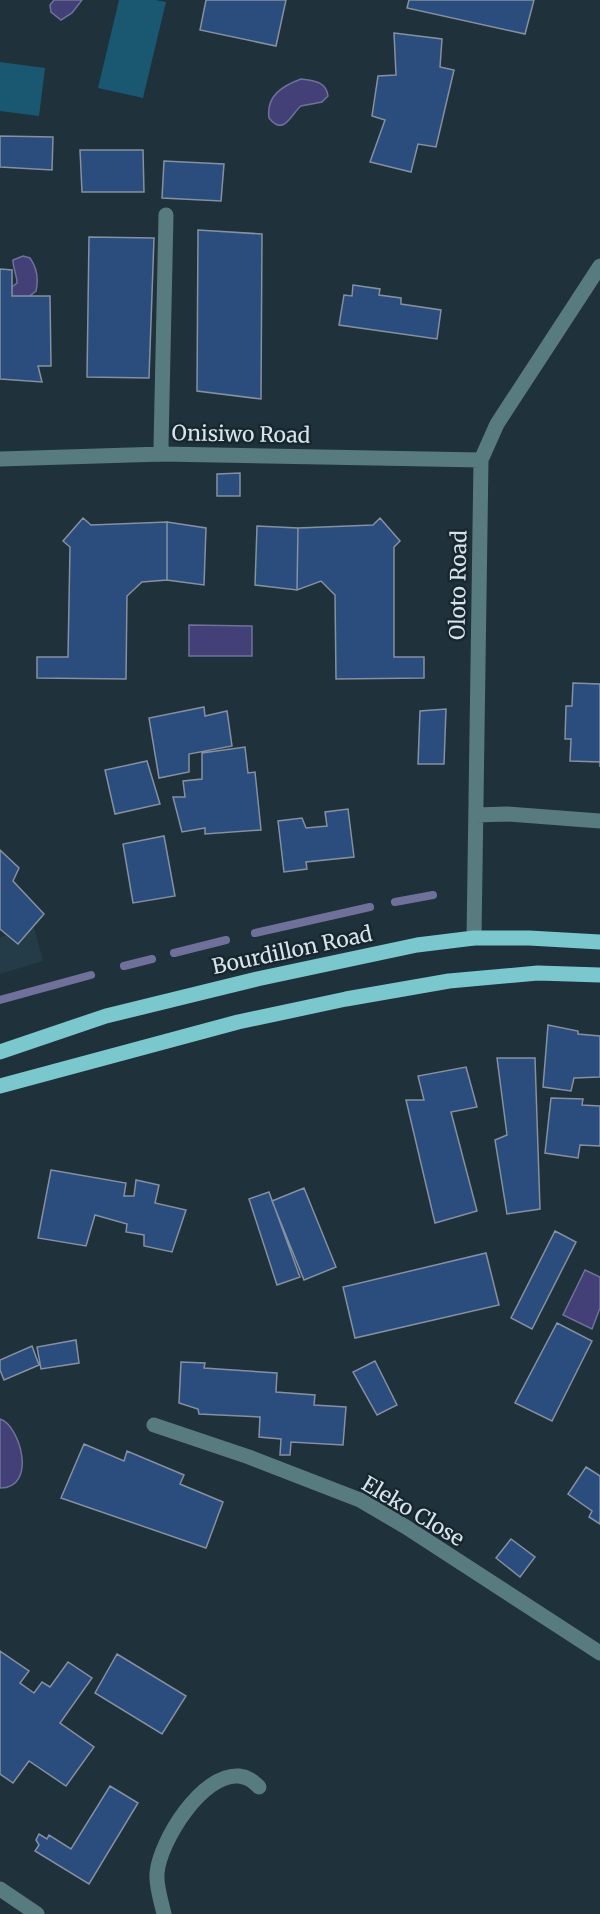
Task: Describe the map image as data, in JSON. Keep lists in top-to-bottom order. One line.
{"streets":{"main road":["Bourdillon Road"],"street":["Onisiwo Road","Oloto Road","Eleko Close"]},"crossings":[["Onisiwo Road","Oloto Road"],["Oloto Road","Bourdillon Road"]]}
